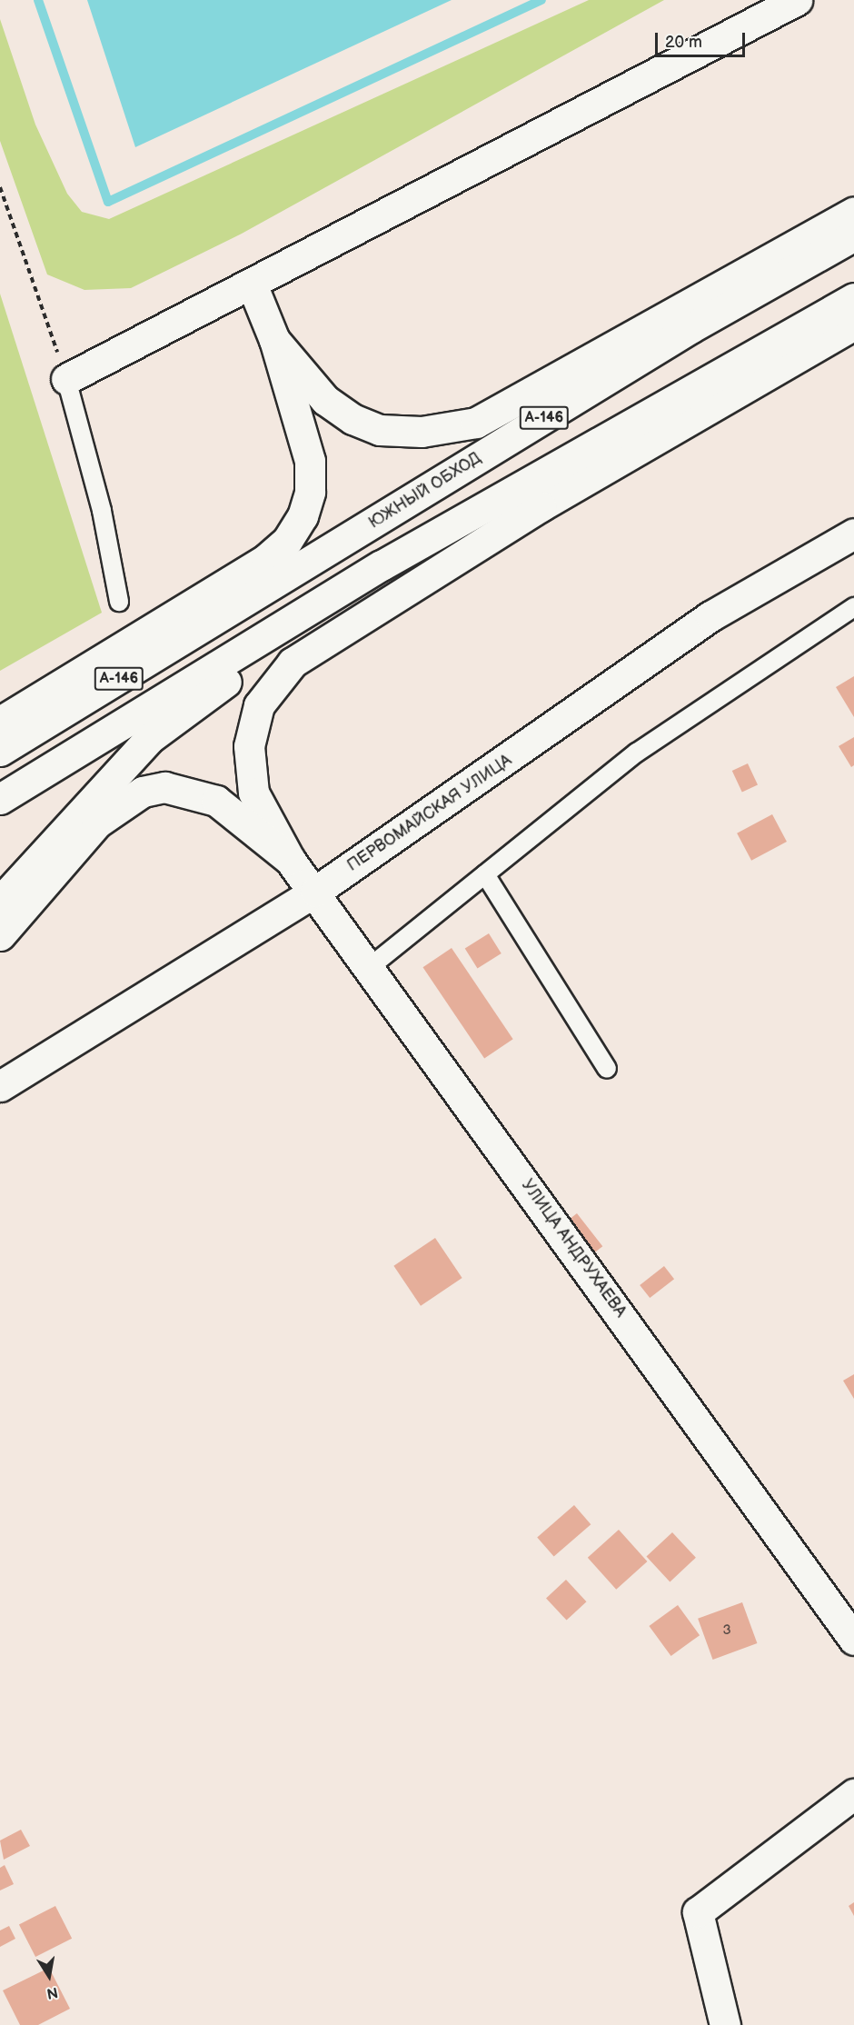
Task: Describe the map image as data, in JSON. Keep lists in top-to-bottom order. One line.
{"streets":{"main road":["А-146","ЮЖНЫЙ ОБХОД","ПЕРВОМАЙСКАЯ УЛИЦА","УЛИЦА АНДРУХАЕВА"]},"crossings":[["ПЕРВОМАЙСКАЯ УЛИЦА","УЛИЦА АНДРУХАЕВА"]],"house_numbers":["3"],"scale_bar":"20 m","north":"bottom"}
